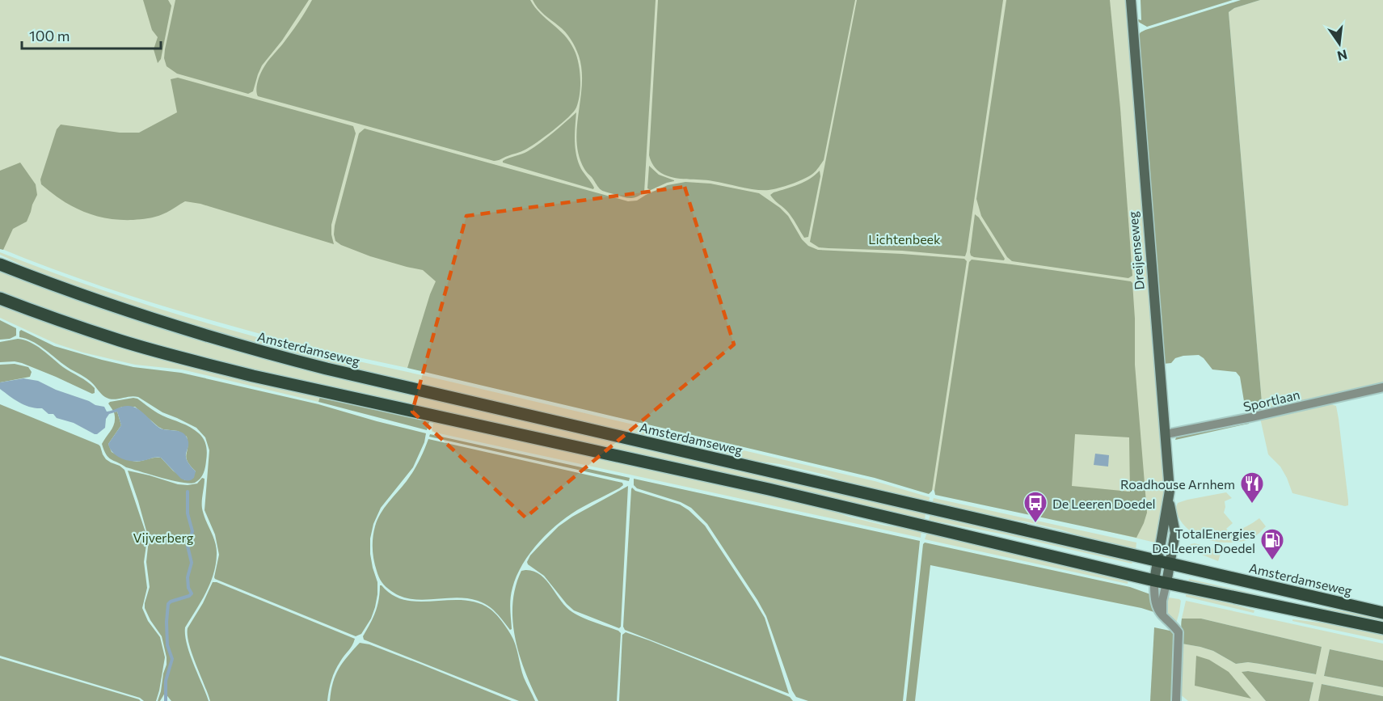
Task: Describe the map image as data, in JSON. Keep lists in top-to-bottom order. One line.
{"streets":{"main road":["Dreijenseweg","Amsterdamseweg"],"street":["Sportlaan"]},"crossings":[["Dreijenseweg","Amsterdamseweg"],["Dreijenseweg","Sportlaan"]],"parks":["Lichtenbeek","Vijverberg"],"places":{"restaurant":["Roadhouse Arnhem"],"bus stop":["De Leeren Doedel"],"fuel station":["TotalEnergies De Leeren Doedel"]},"scale_bar":"100 m","north":"bottom"}
